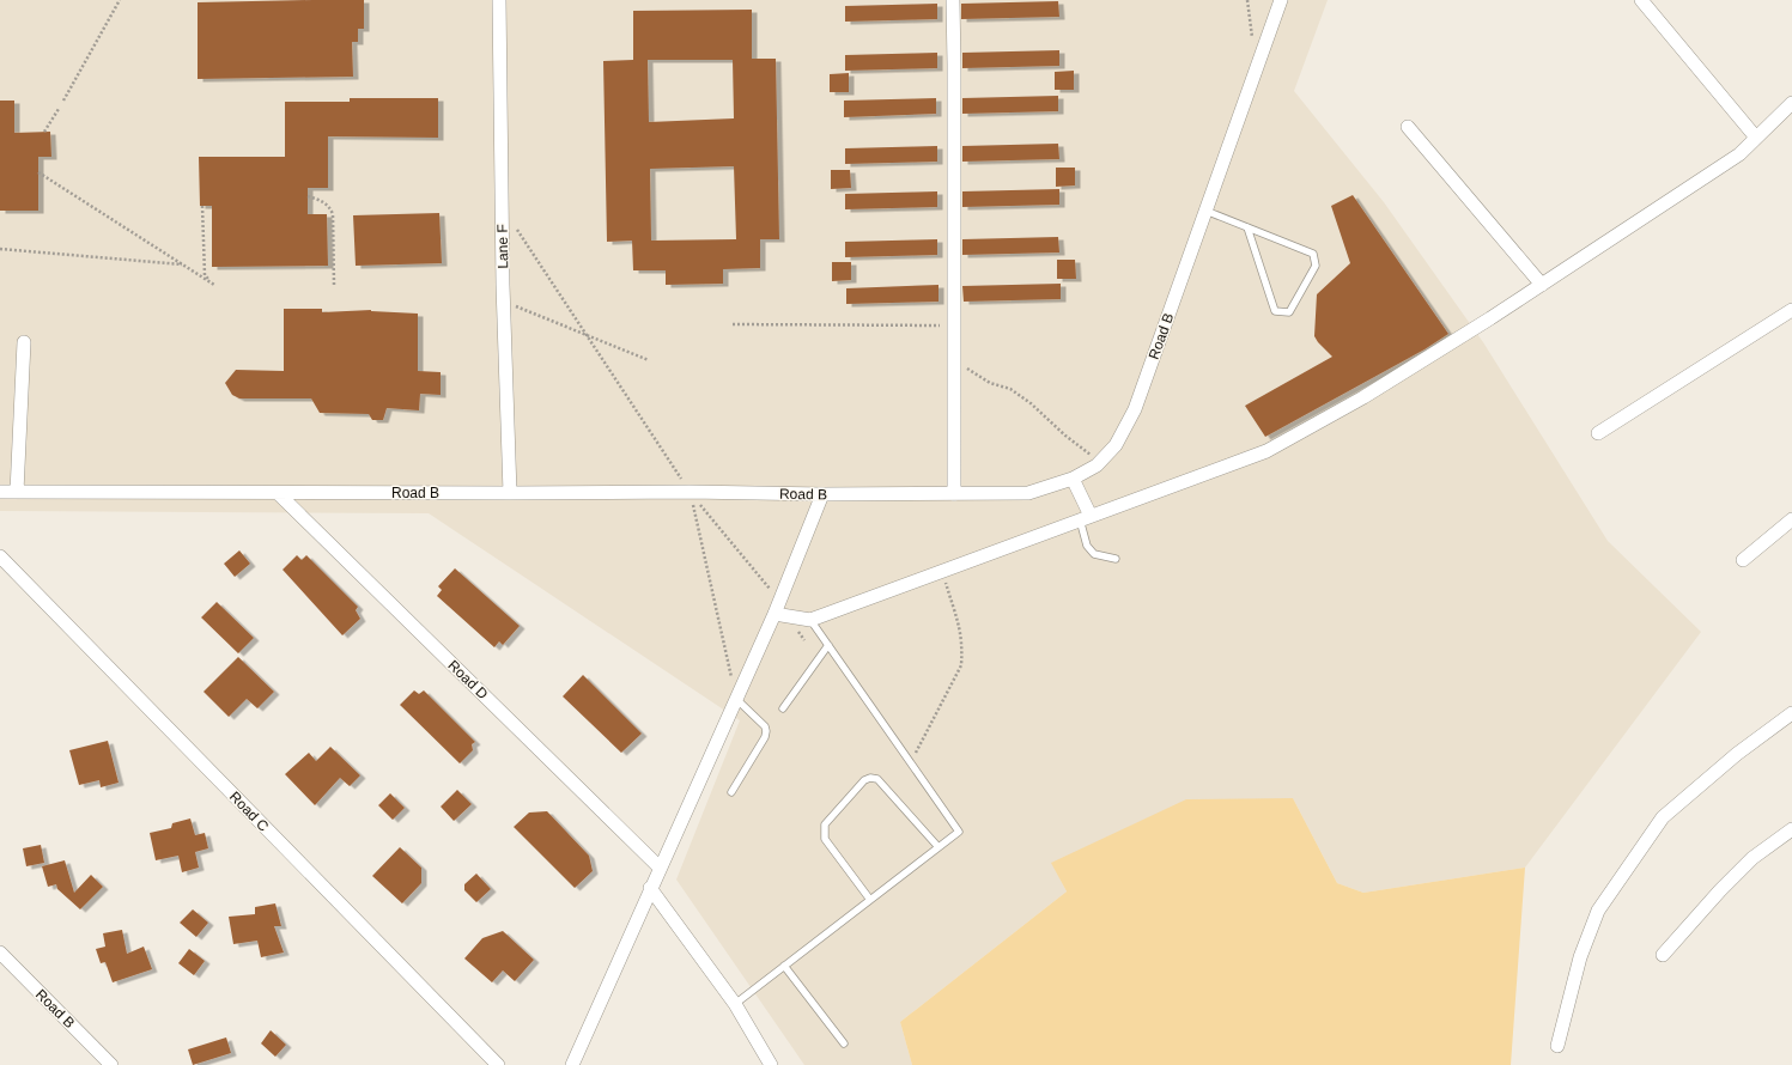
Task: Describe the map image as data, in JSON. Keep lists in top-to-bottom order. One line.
{"streets":{"street":["Lane F","Road B","Road D","Road C"]},"crossings":[["Lane F","Road B"],["Road B","Road D"]]}
